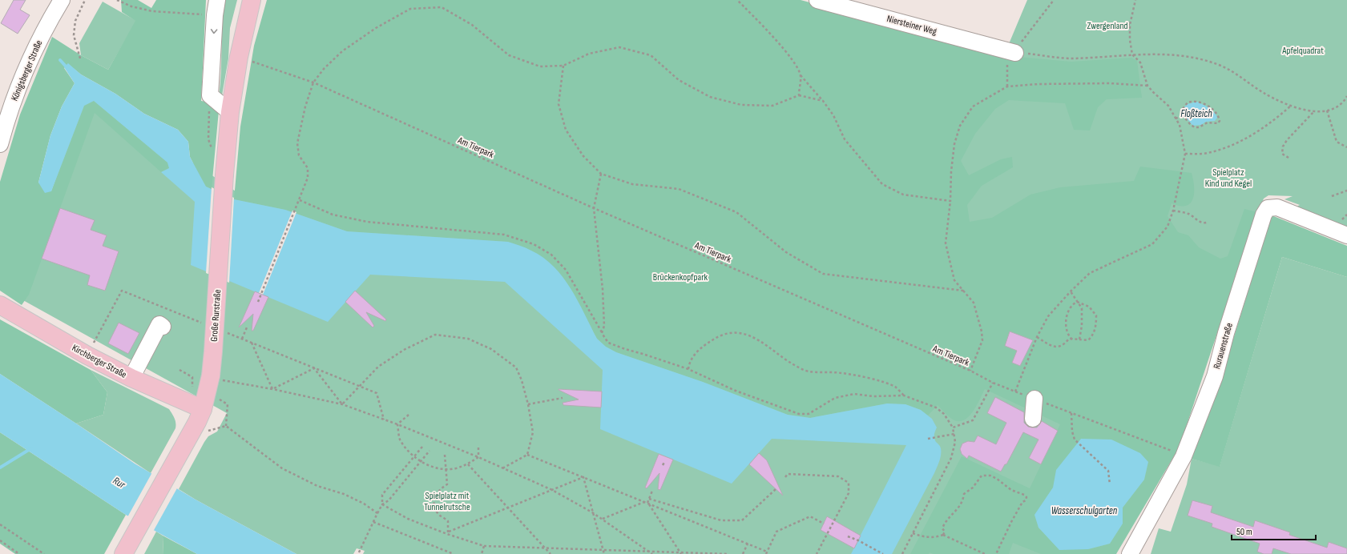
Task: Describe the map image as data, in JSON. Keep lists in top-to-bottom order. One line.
{"streets":{"main road":["Große Rurstraße","Kirchberger Straße"],"street":["Niersteiner Weg","Königsberger Straße","Rurauenstraße"],"path":["Am Tierpark"]},"crossings":[["Am Tierpark","Große Rurstraße"],["Am Tierpark","Rurauenstraße"],["Große Rurstraße","Kirchberger Straße"]],"water":["Floßteich","Rur","Wasserschulgarten"],"parks":["Zwergenland","Apfelquadrat","Spielplatz Kind und Kegel","Brückenkopfpark","Spielplatz mit Tunnelrutsche"],"scale_bar":"50 m"}
